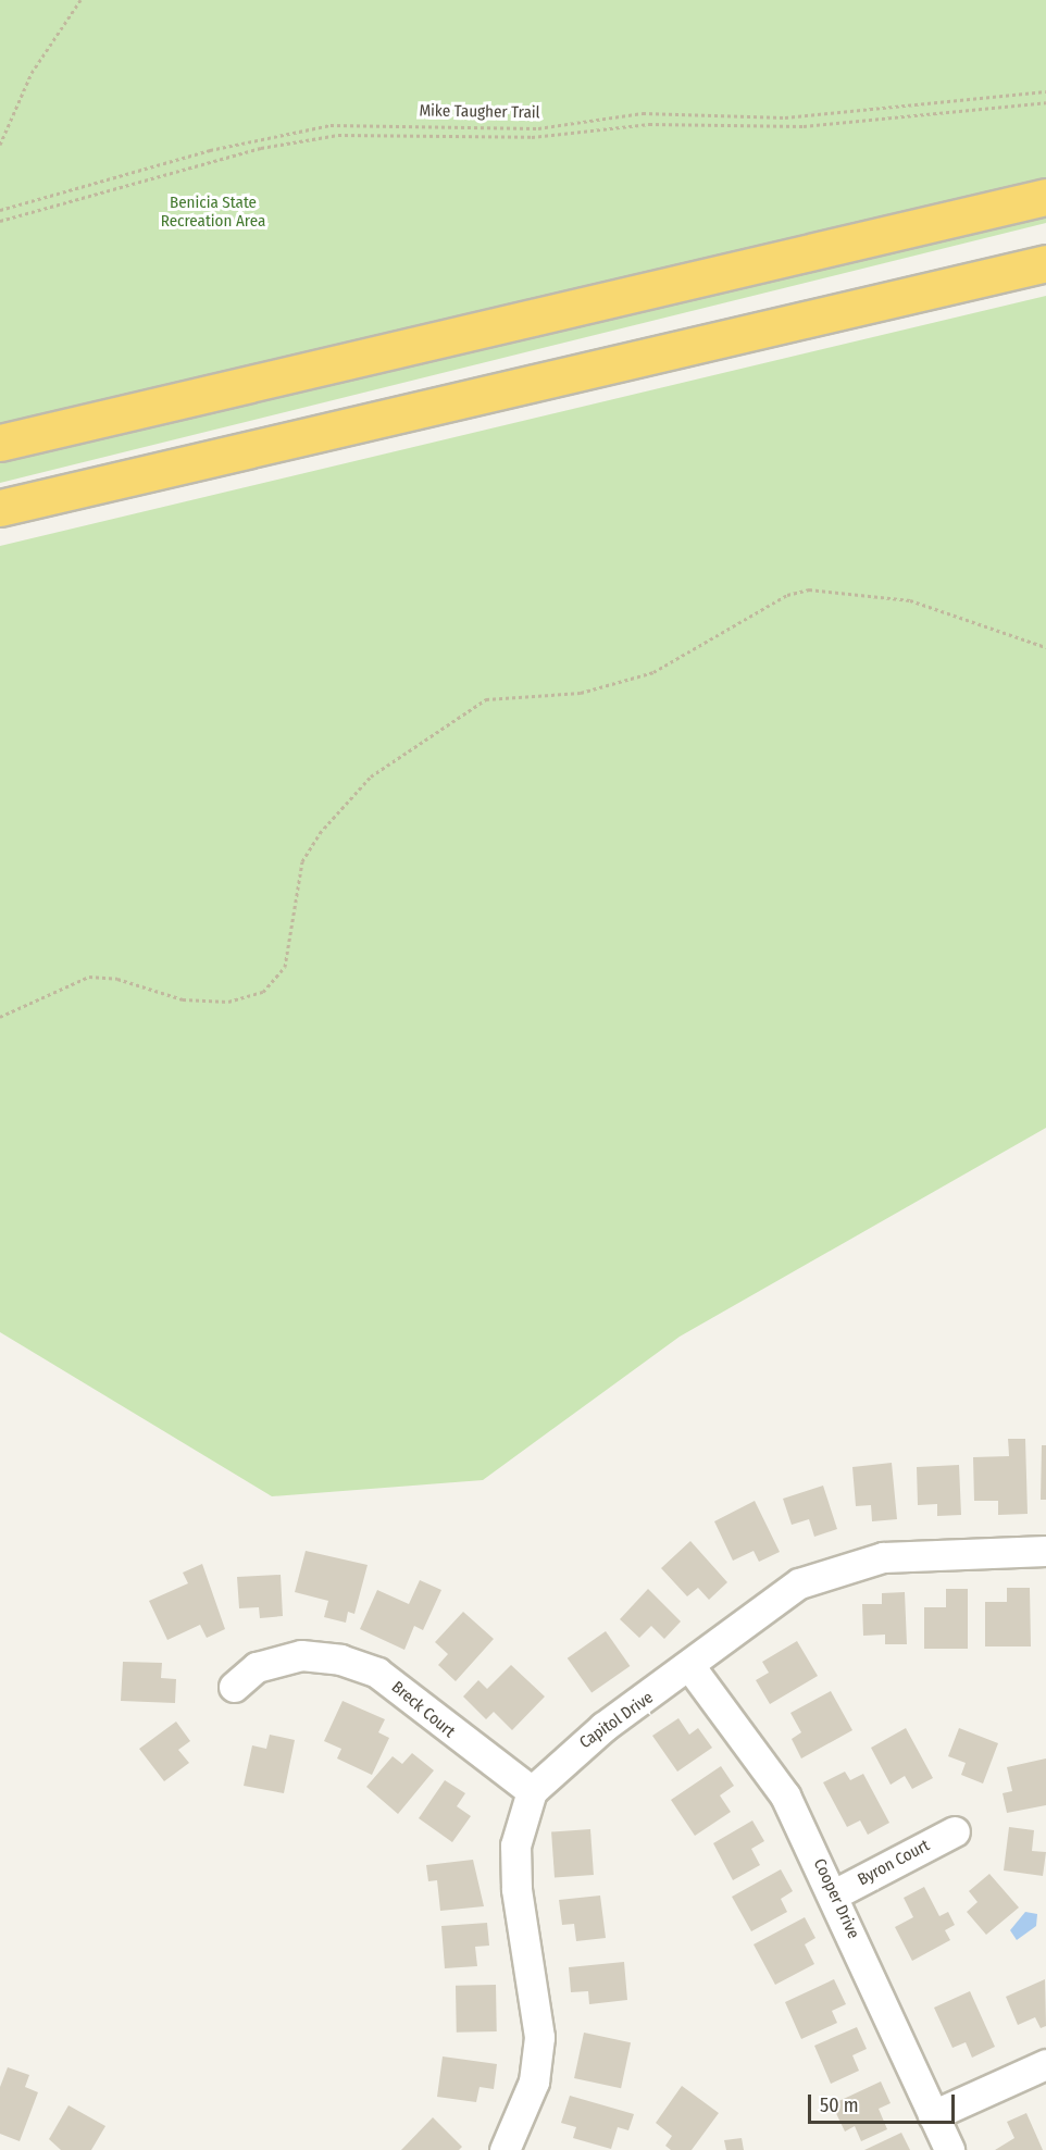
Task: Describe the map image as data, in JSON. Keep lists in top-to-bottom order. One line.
{"streets":{"street":["Breck Court","Capitol Drive","Byron Court","Cooper Drive"],"path":["Mike Taugher Trail"]},"crossings":[["Breck Court","Capitol Drive"],["Capitol Drive","Cooper Drive"],["Byron Court","Cooper Drive"]],"parks":["Benicia State Recreation Area"],"scale_bar":"50 m"}
